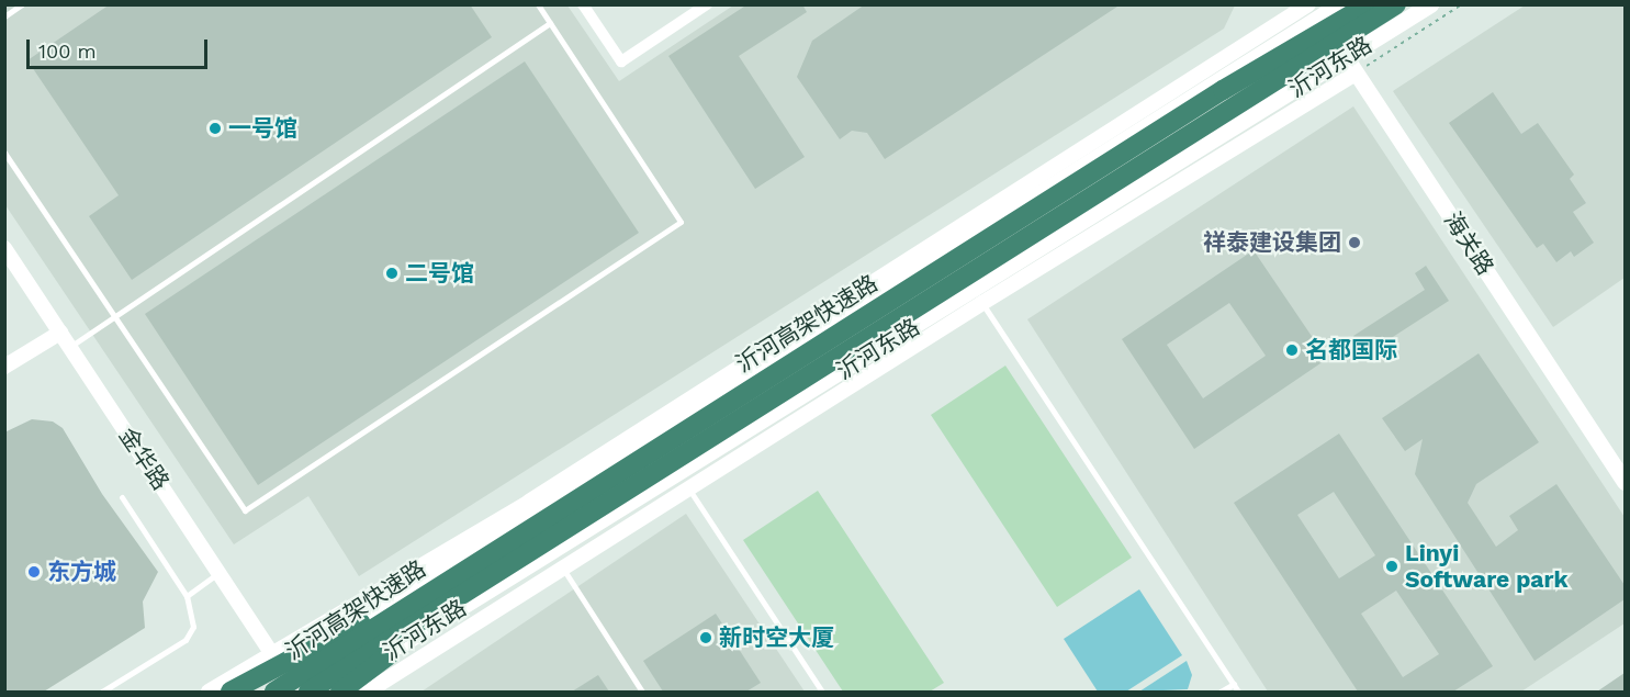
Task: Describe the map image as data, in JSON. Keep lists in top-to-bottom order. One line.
{"streets":{"highway":["沂河高架快速路"],"main road":["沂河东路","海关路"],"street":["金华路"]},"crossings":[["沂河东路","海关路"],["沂河东路","金华路"]],"places":["一号馆","祥泰建设集团","二号馆","名都国际","Linyi Software park","东方城","新时空大厦"],"scale_bar":"100 m"}
